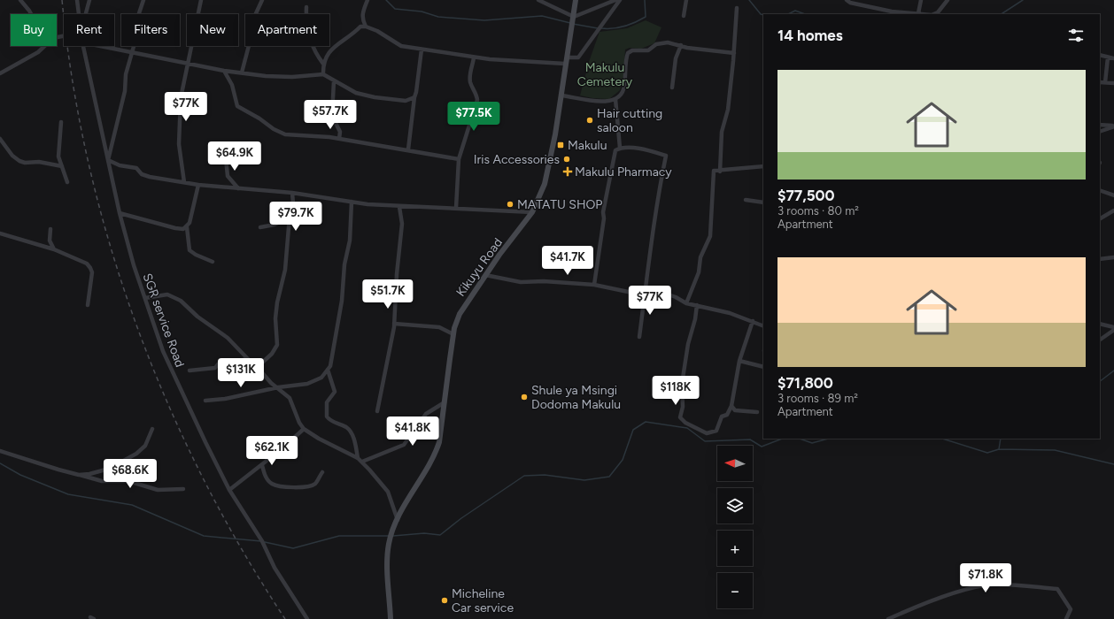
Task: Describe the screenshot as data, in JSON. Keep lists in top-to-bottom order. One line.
{"streets":{"main road":["Kikuyu Road"],"street":["SGR service Road"]},"parks":["Makulu Cemetery"],"places":{"other":["Hair cutting saloon","Iris Accessories","MATATU SHOP","Shule ya Msingi Dodoma Makulu","Micheline Car service"],"transit":["Makulu"],"health":["Makulu Pharmacy"]},"north":"left","page":{"chip":["Buy","Rent","Filters","New","Apartment"],"heading":"14 homes","list":[{"name":"$77,500","note":"3 rooms · 80 m² · Apartment"},{"name":"$71,800","note":"3 rooms · 89 m² · Apartment"}],"price":["$77K","$57.7K","$77.5K","$64.9K","$79.7K","$41.7K","$51.7K","$77K","$131K","$118K","$41.8K","$62.1K","$68.6K","$71.8K"],"map_buttons":["+","−"]}}
